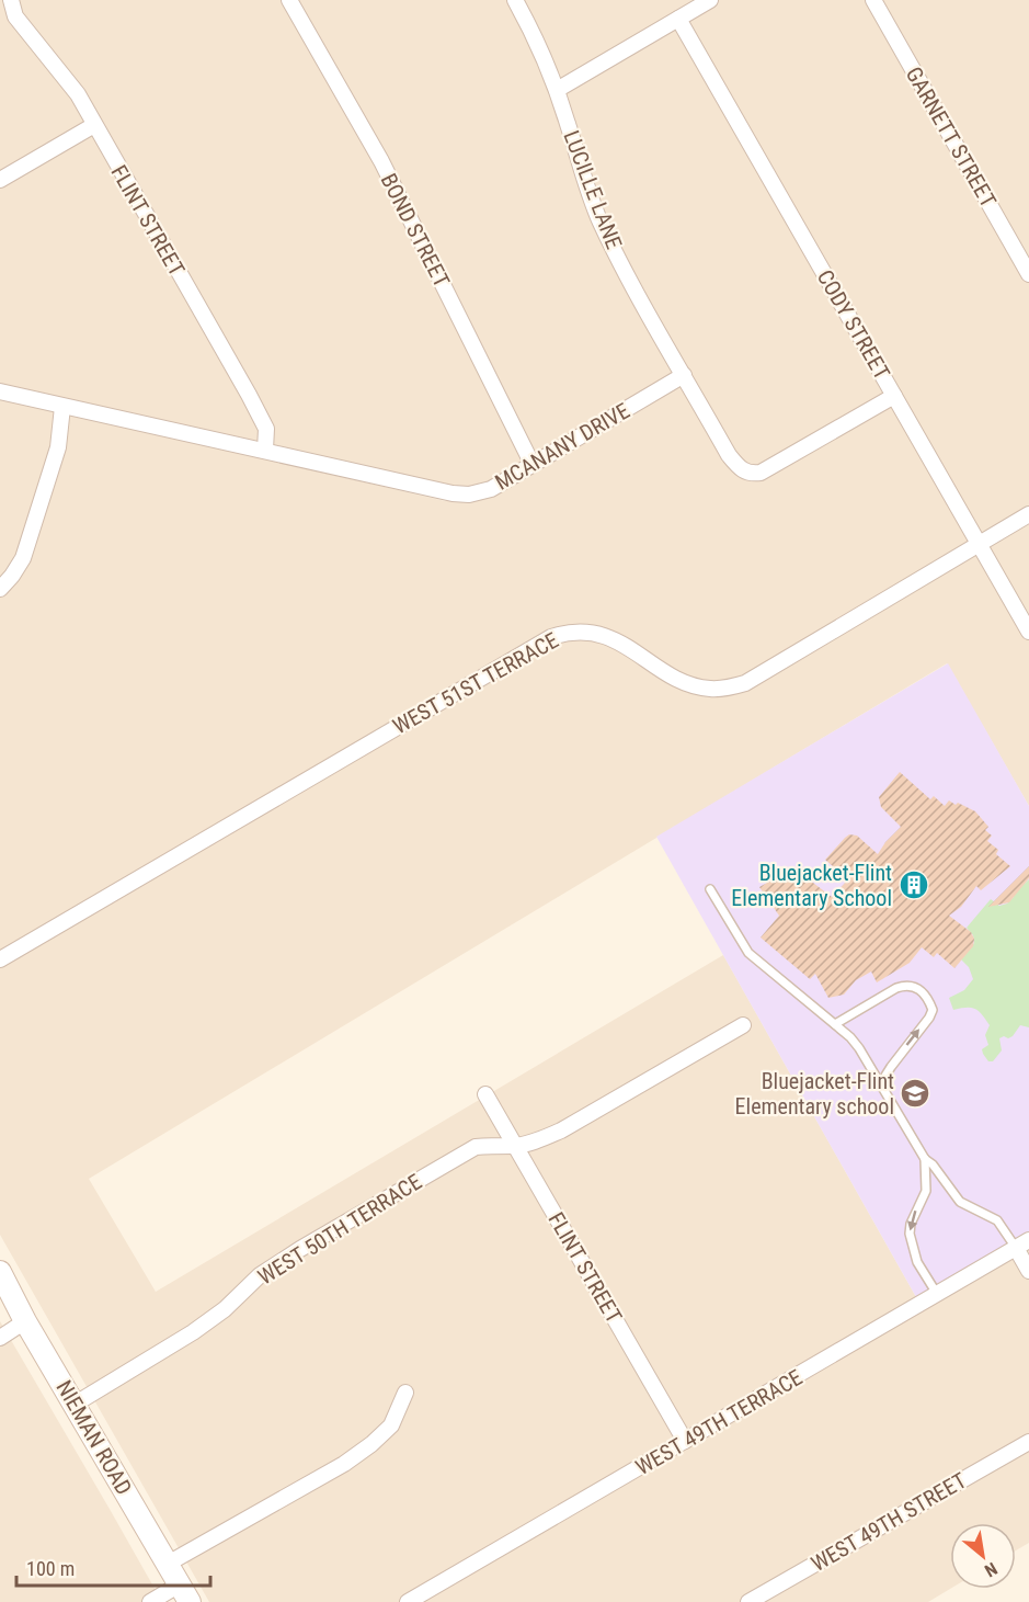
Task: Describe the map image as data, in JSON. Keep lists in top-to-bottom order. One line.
{"streets":{"main road":["NIEMAN ROAD"],"street":["GARNETT STREET","LUCILLE LANE","FLINT STREET","BOND STREET","CODY STREET","MCANANY DRIVE","WEST 51ST TERRACE","WEST 50TH TERRACE","WEST 49TH TERRACE","WEST 49TH STREET"]},"crossings":[["LUCILLE LANE","MCANANY DRIVE"],["FLINT STREET","MCANANY DRIVE"],["FLINT STREET","WEST 50TH TERRACE"],["FLINT STREET","WEST 49TH TERRACE"],["BOND STREET","MCANANY DRIVE"],["CODY STREET","WEST 51ST TERRACE"],["WEST 50TH TERRACE","NIEMAN ROAD"]],"places":{"building":["Bluejacket-Flint Elementary School"],"school or university":["Bluejacket-Flint Elementary school"]},"scale_bar":"100 m","north":"bottom right"}
